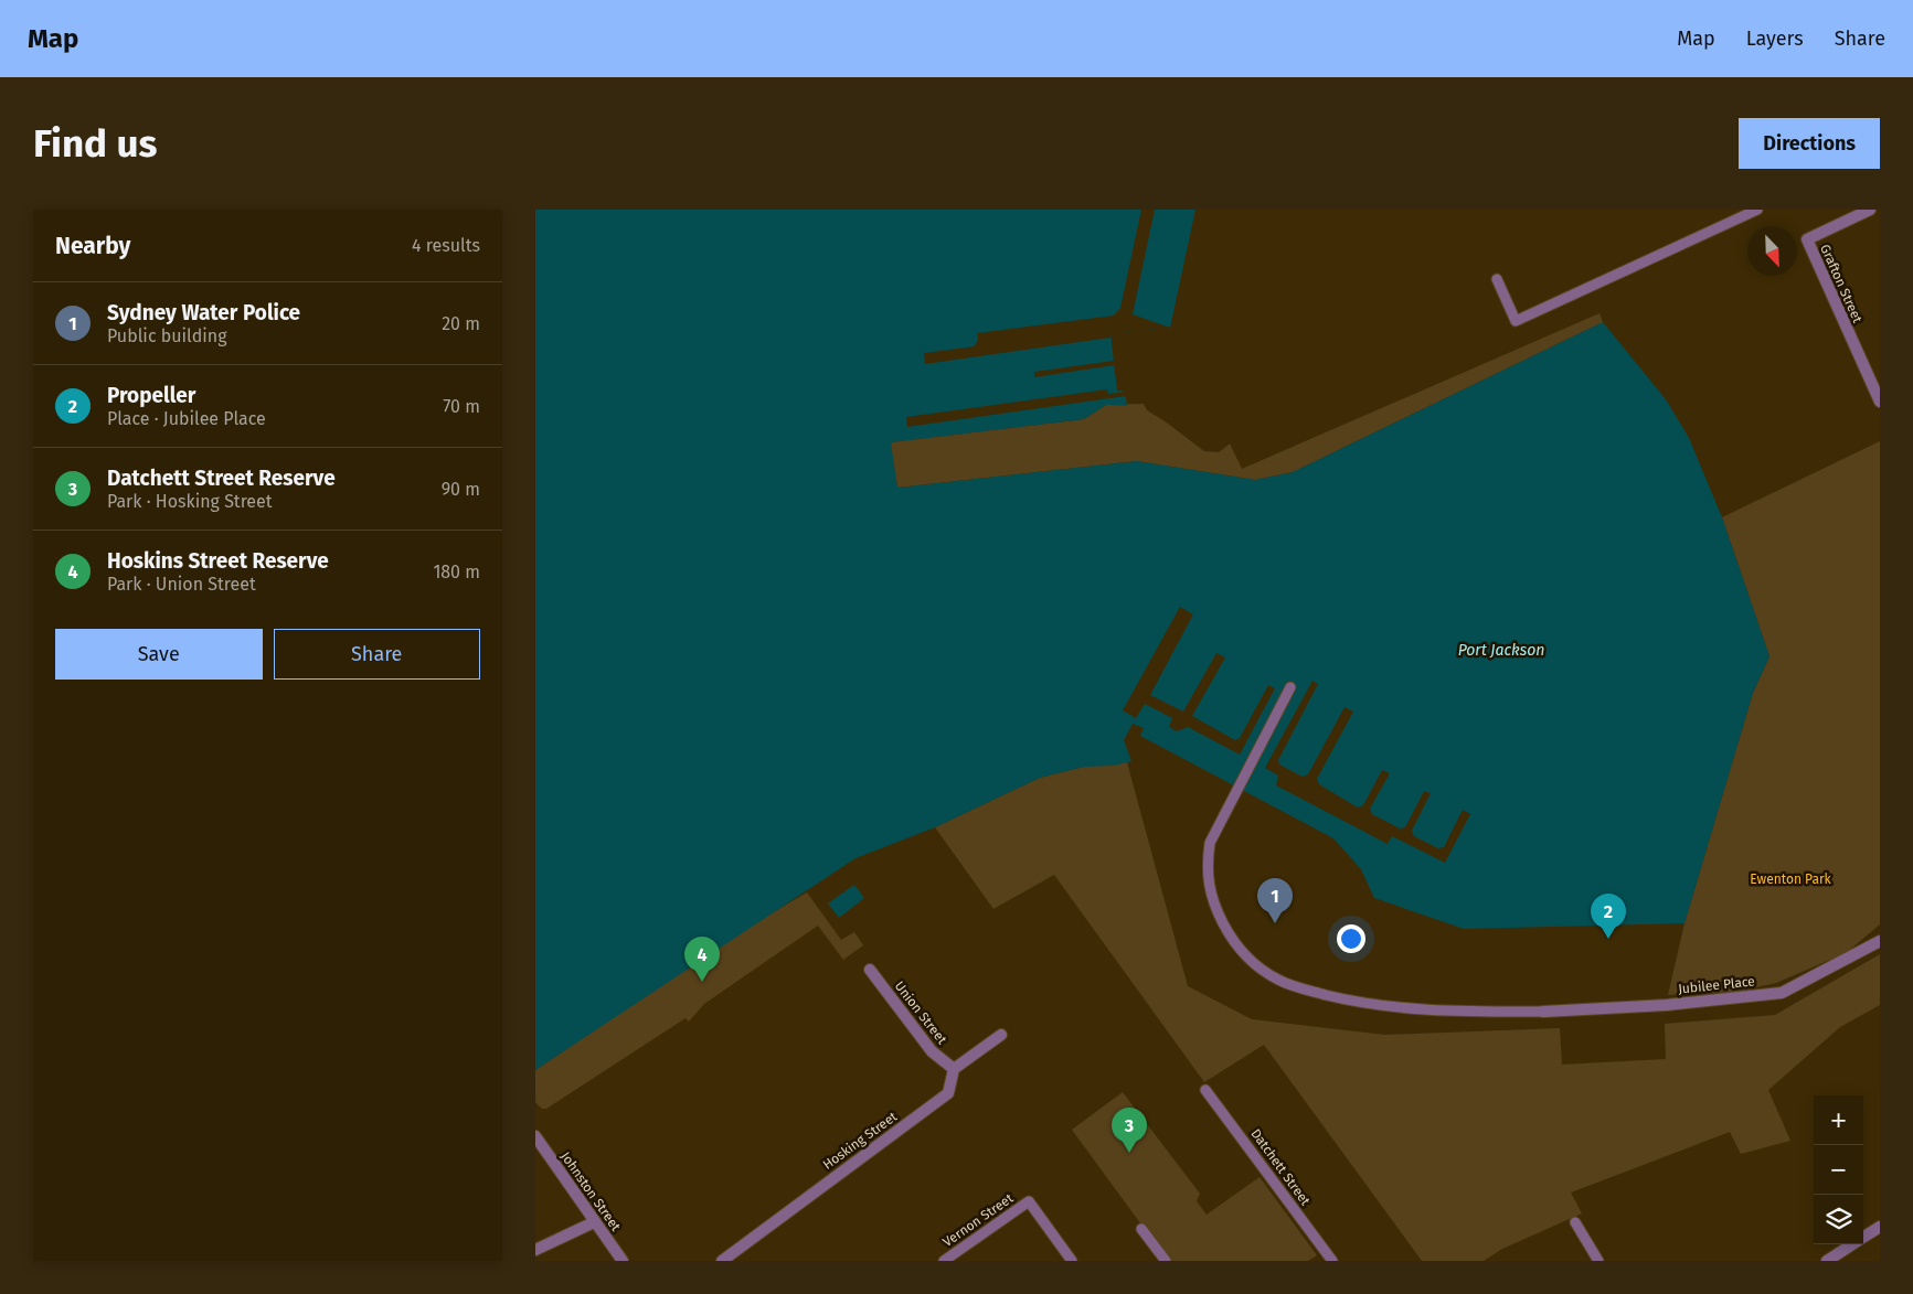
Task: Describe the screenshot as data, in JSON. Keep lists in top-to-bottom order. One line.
{"streets":{"street":["Grafton Street","Jubilee Place","Union Street","Hosking Street","Johnston Street"],"lane":["Datchett Street","Vernon Street"]},"crossings":[["Union Street","Hosking Street"]],"water":["Port Jackson"],"parks":["Ewenton Park"],"north":"bottom right","page":{"header":"Map","nav":["Map","Layers","Share"],"buttons":["Directions",["Save","Share"]],"title":"Find us","heading":["Nearby","4 results"],"list":[{"mark":"1","name":"Sydney Water Police","note":"Public building","value":"20 m"},{"mark":"2","name":"Propeller","note":"Place · Jubilee Place","value":"70 m"},{"mark":"3","name":"Datchett Street Reserve","note":"Park · Hosking Street","value":"90 m"},{"mark":"4","name":"Hoskins Street Reserve","note":"Park · Union Street","value":"180 m"}],"pins":["1","2","4","3"],"map_buttons":["+","−"]}}
